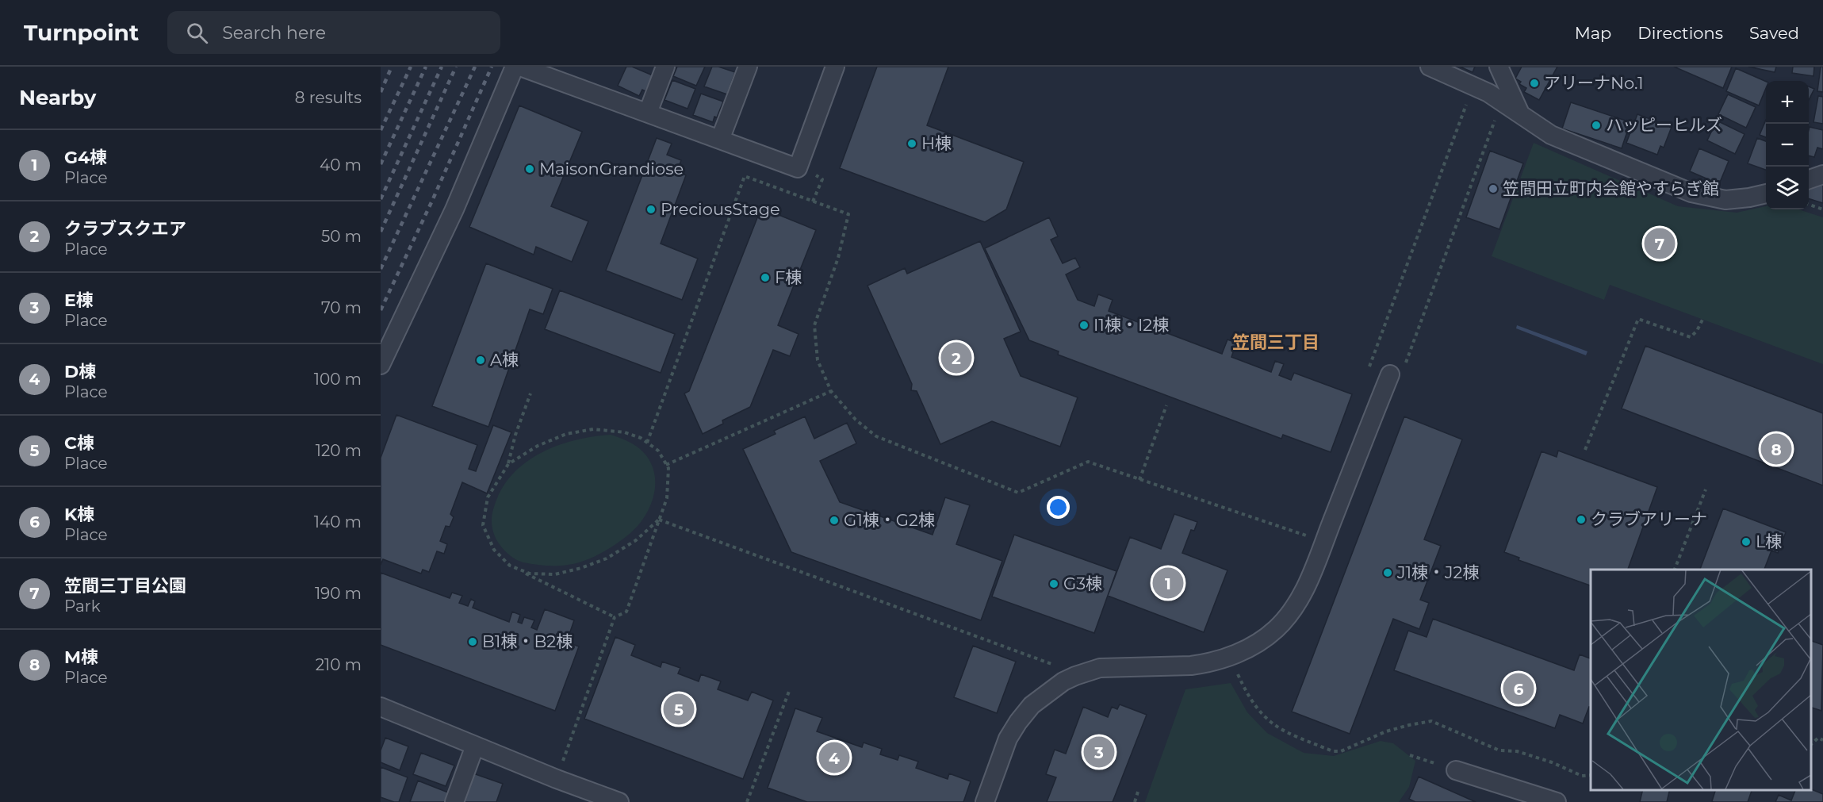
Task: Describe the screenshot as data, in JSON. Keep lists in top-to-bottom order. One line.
{"districts":["笠間三丁目"],"places":["アリーナNo.1","ハッピーヒルズ","H棟","MaisonGrandiose","笠間田立町内会館やすらぎ館","PreciousStage","F棟","I1棟・I2棟","A棟","クラブアリーナ","G1棟・G2棟","L棟","J1棟・J2棟","G3棟","B1棟・B2棟"],"page":{"header":"Turnpoint","search":"Search here","nav":["Map","Directions","Saved"],"heading":["Nearby","8 results"],"map_buttons":["+","−"],"list":[{"mark":"1","name":"G4棟","note":"Place","value":"40 m"},{"mark":"2","name":"クラブスクエア","note":"Place","value":"50 m"},{"mark":"3","name":"E棟","note":"Place","value":"70 m"},{"mark":"4","name":"D棟","note":"Place","value":"100 m"},{"mark":"5","name":"C棟","note":"Place","value":"120 m"},{"mark":"6","name":"K棟","note":"Place","value":"140 m"},{"mark":"7","name":"笠間三丁目公園","note":"Park","value":"190 m"},{"mark":"8","name":"M棟","note":"Place","value":"210 m"}],"pins":["7","2","8","1","6","5","3","4"]}}
